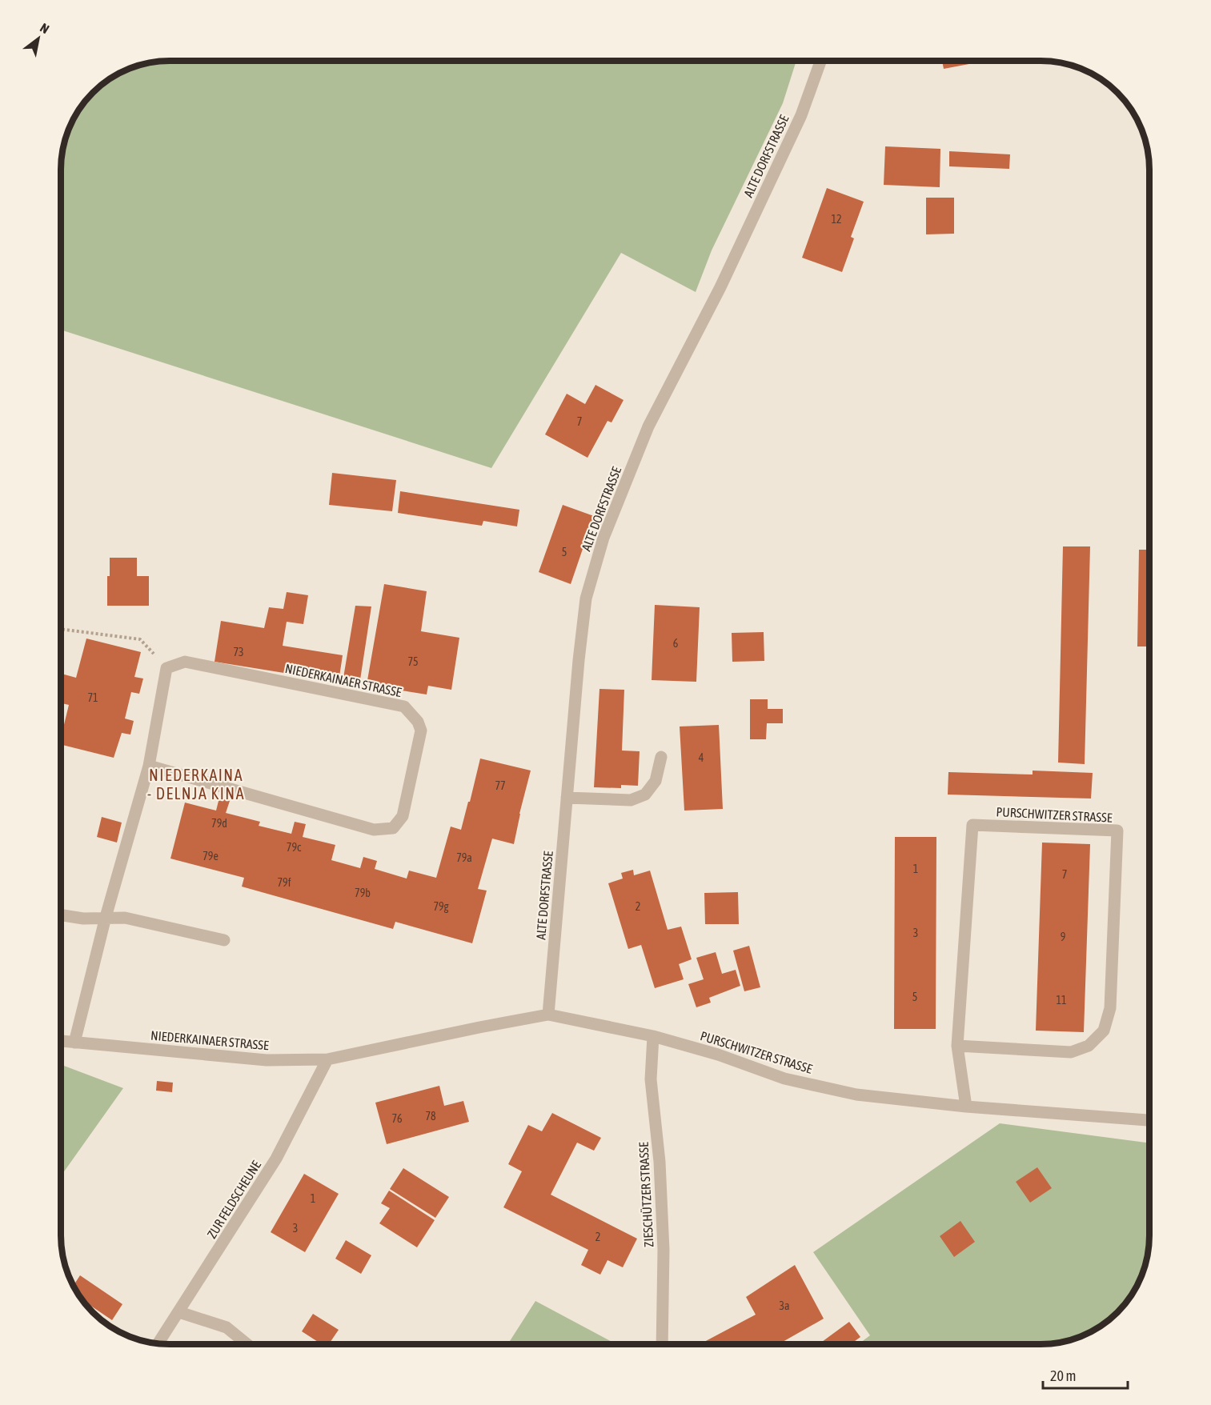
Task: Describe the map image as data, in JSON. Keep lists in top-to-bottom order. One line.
{"streets":{"street":["ALTE DORFSTRASSE","NIEDERKAINAER STRASSE","PURSCHWITZER STRASSE","ZIESCHÜTZER STRASSE","ZUR FELDSCHEUNE"]},"crossings":[["ALTE DORFSTRASSE","NIEDERKAINAER STRASSE"],["NIEDERKAINAER STRASSE","PURSCHWITZER STRASSE"],["NIEDERKAINAER STRASSE","ZIESCHÜTZER STRASSE"],["NIEDERKAINAER STRASSE","ZUR FELDSCHEUNE"],["PURSCHWITZER STRASSE","ZIESCHÜTZER STRASSE"]],"districts":["NIEDERKAINA - DELNJA KINA"],"house_numbers":["12","7","5","6","73","75","71","4","77","79d","79c","79e","79a","1","7","79f","79b","79g","2","3","9","5","11","78","76","1","3","2","3a"],"scale_bar":"20 m","north":"top right"}
